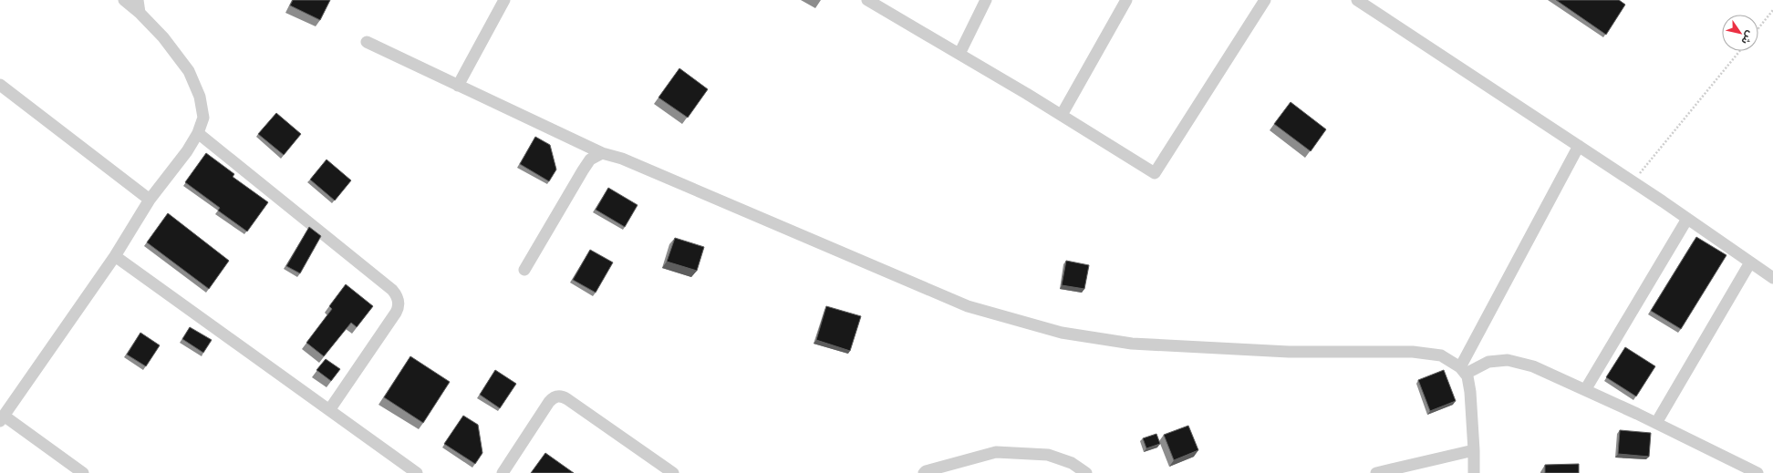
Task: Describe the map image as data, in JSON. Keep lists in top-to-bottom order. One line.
{"north":"bottom right"}
